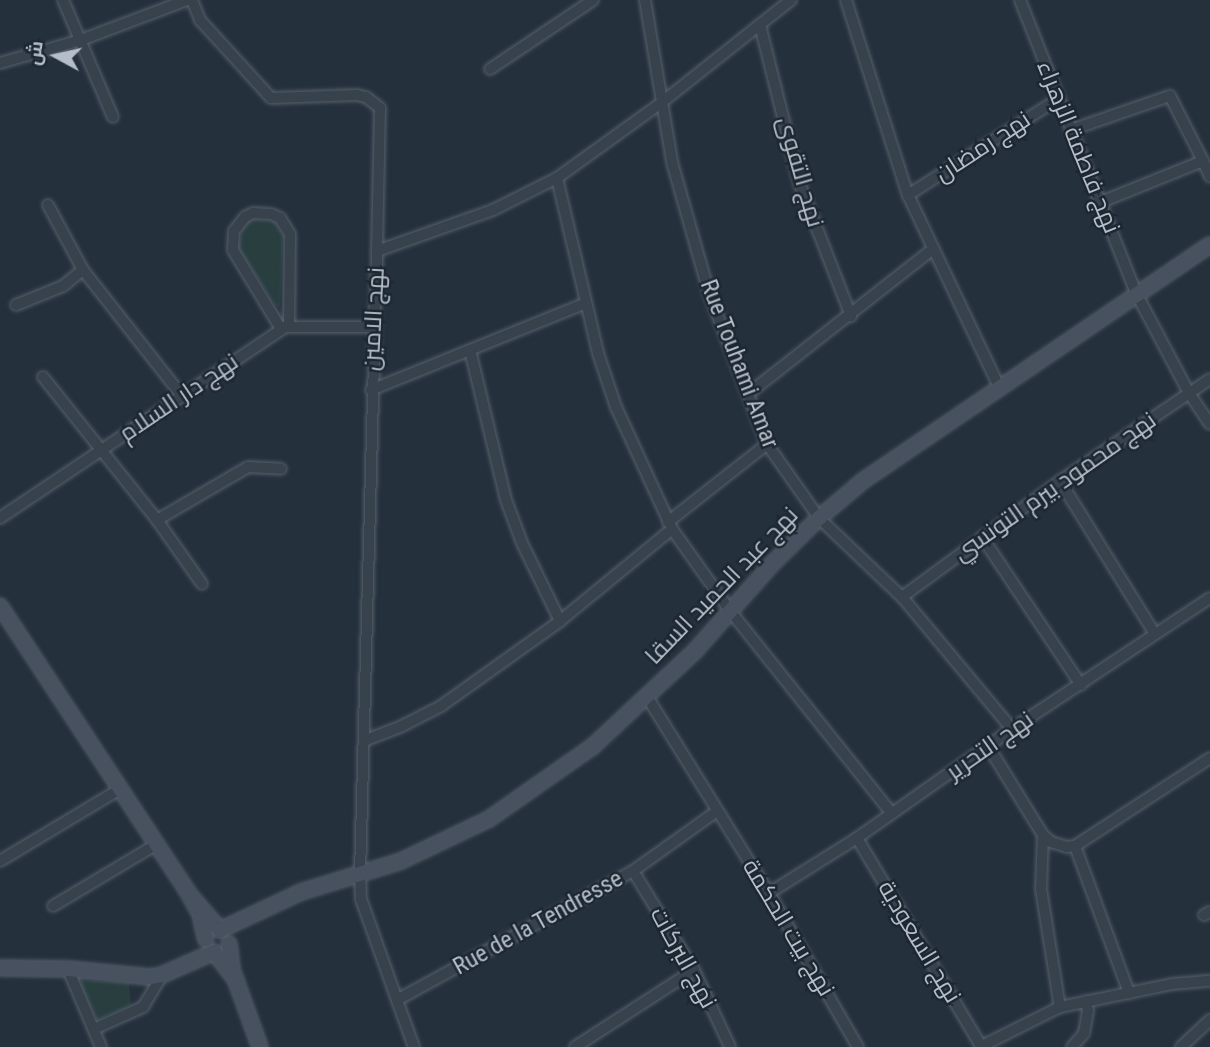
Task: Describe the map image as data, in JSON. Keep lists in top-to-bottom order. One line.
{"streets":{"street":["نهج رمضان","نهج فاطمة الزهراء","نهج التقوى","نهج الامين","Rue Touhami Amar","نهج دار السلام","نهج محمود بيرم التونسي","نهج عبد الحميد السقا","نهج التحرير","Rue de la Tendresse","نهج بيت الحكمة","نهج السعودية","نهج البركات"]},"crossings":[["نهج رمضان","نهج فاطمة الزهراء"],["نهج فاطمة الزهراء","نهج محمود بيرم التونسي"],["نهج فاطمة الزهراء","نهج عبد الحميد السقا"],["نهج التقوى","نهج الامين"],["نهج الامين","Rue Touhami Amar"],["نهج الامين","نهج عبد الحميد السقا"],["نهج الامين","Rue de la Tendresse"],["Rue Touhami Amar","نهج محمود بيرم التونسي"],["Rue Touhami Amar","نهج عبد الحميد السقا"],["Rue Touhami Amar","نهج التحرير"],["نهج عبد الحميد السقا","نهج بيت الحكمة"],["نهج التحرير","نهج بيت الحكمة"],["نهج التحرير","نهج السعودية"],["Rue de la Tendresse","نهج بيت الحكمة"],["Rue de la Tendresse","نهج البركات"]],"north":"left"}
